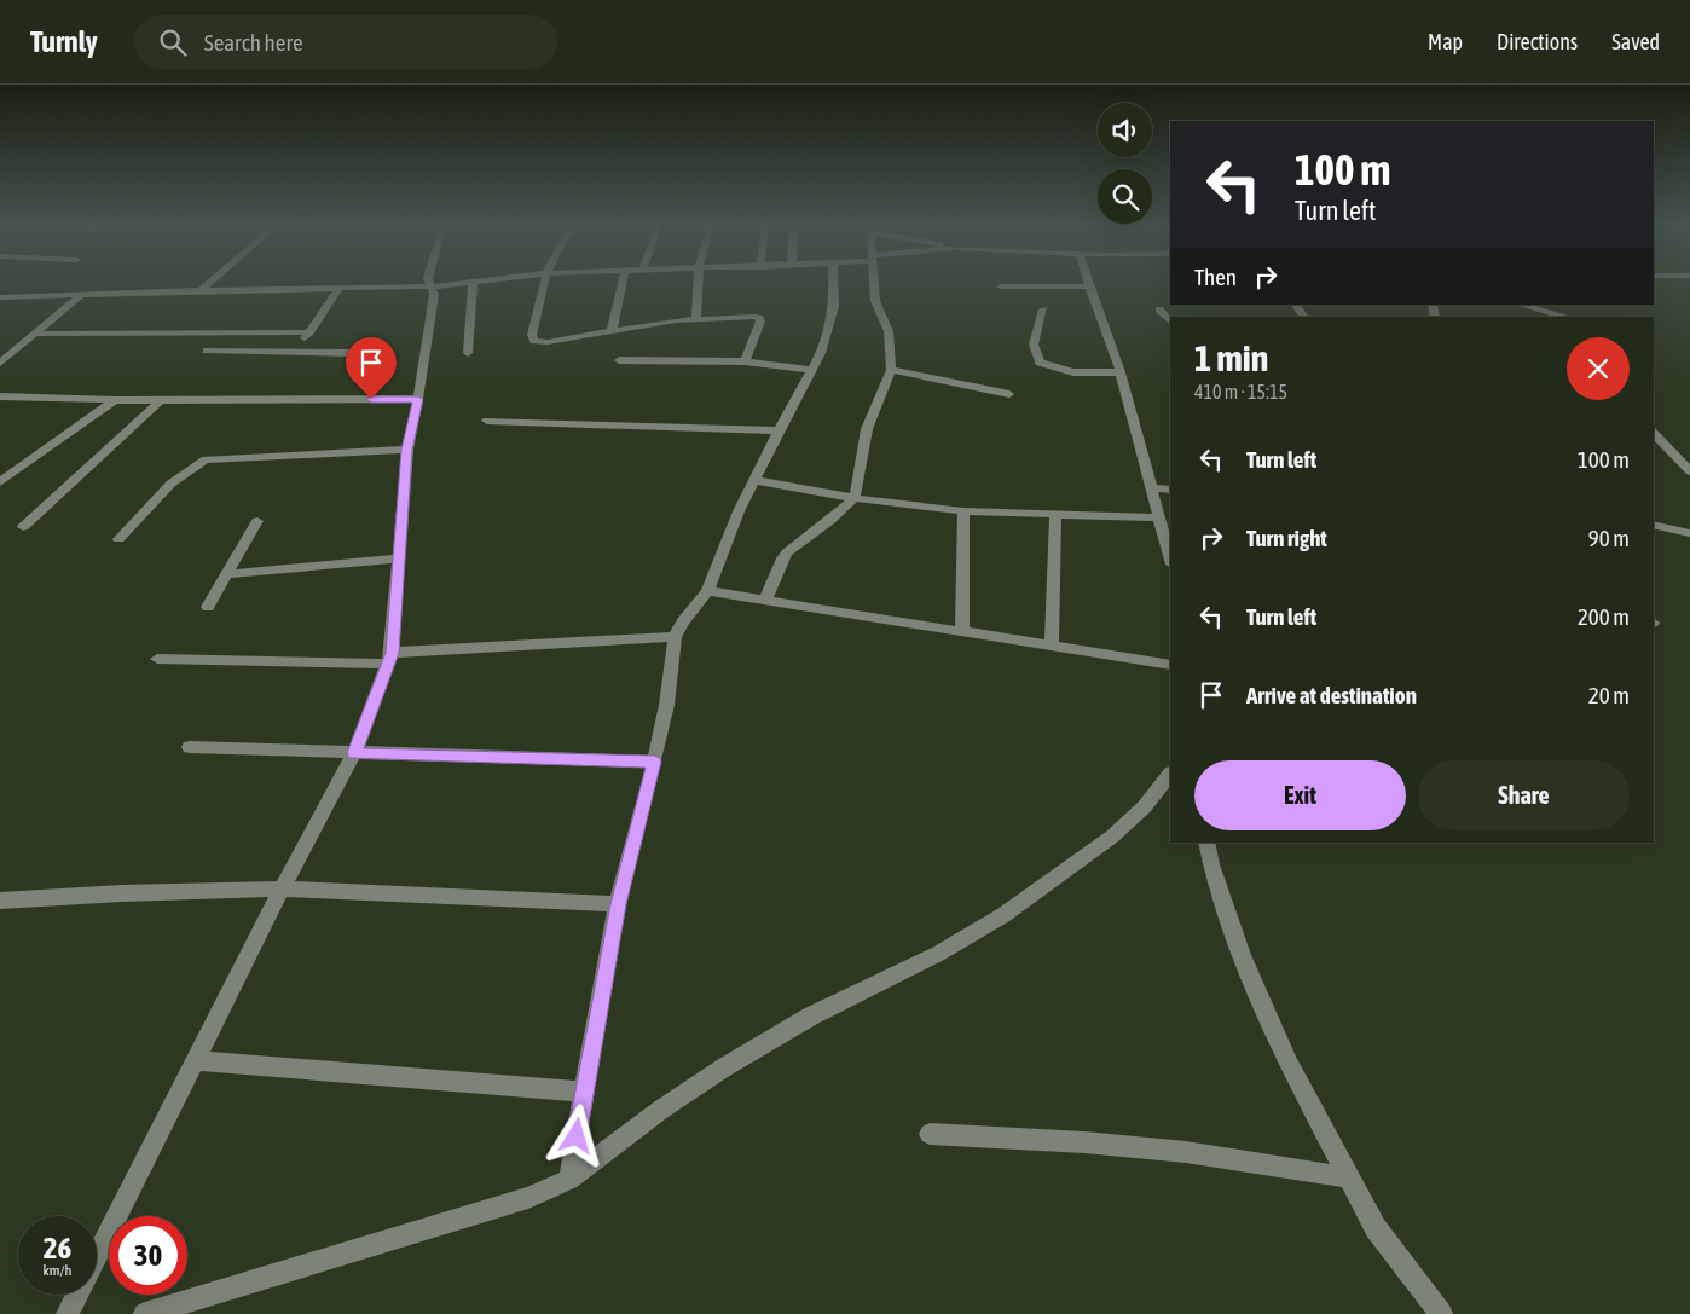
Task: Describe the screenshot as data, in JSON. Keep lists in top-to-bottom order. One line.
{"page":{"header":"Turnly","search":"Search here","nav":["Map","Directions","Saved"],"turn":["100 m","Turn left"],"then":"Then","heading":["1 min","410 m · 15:15"],"list":[{"name":"Turn left","value":"100 m"},{"name":"Turn right","value":"90 m"},{"name":"Turn left","value":"200 m"},{"name":"Arrive at destination","value":"20 m"}],"buttons":["Exit","Share"],"speed":"26 km/h","limit":"30"}}
